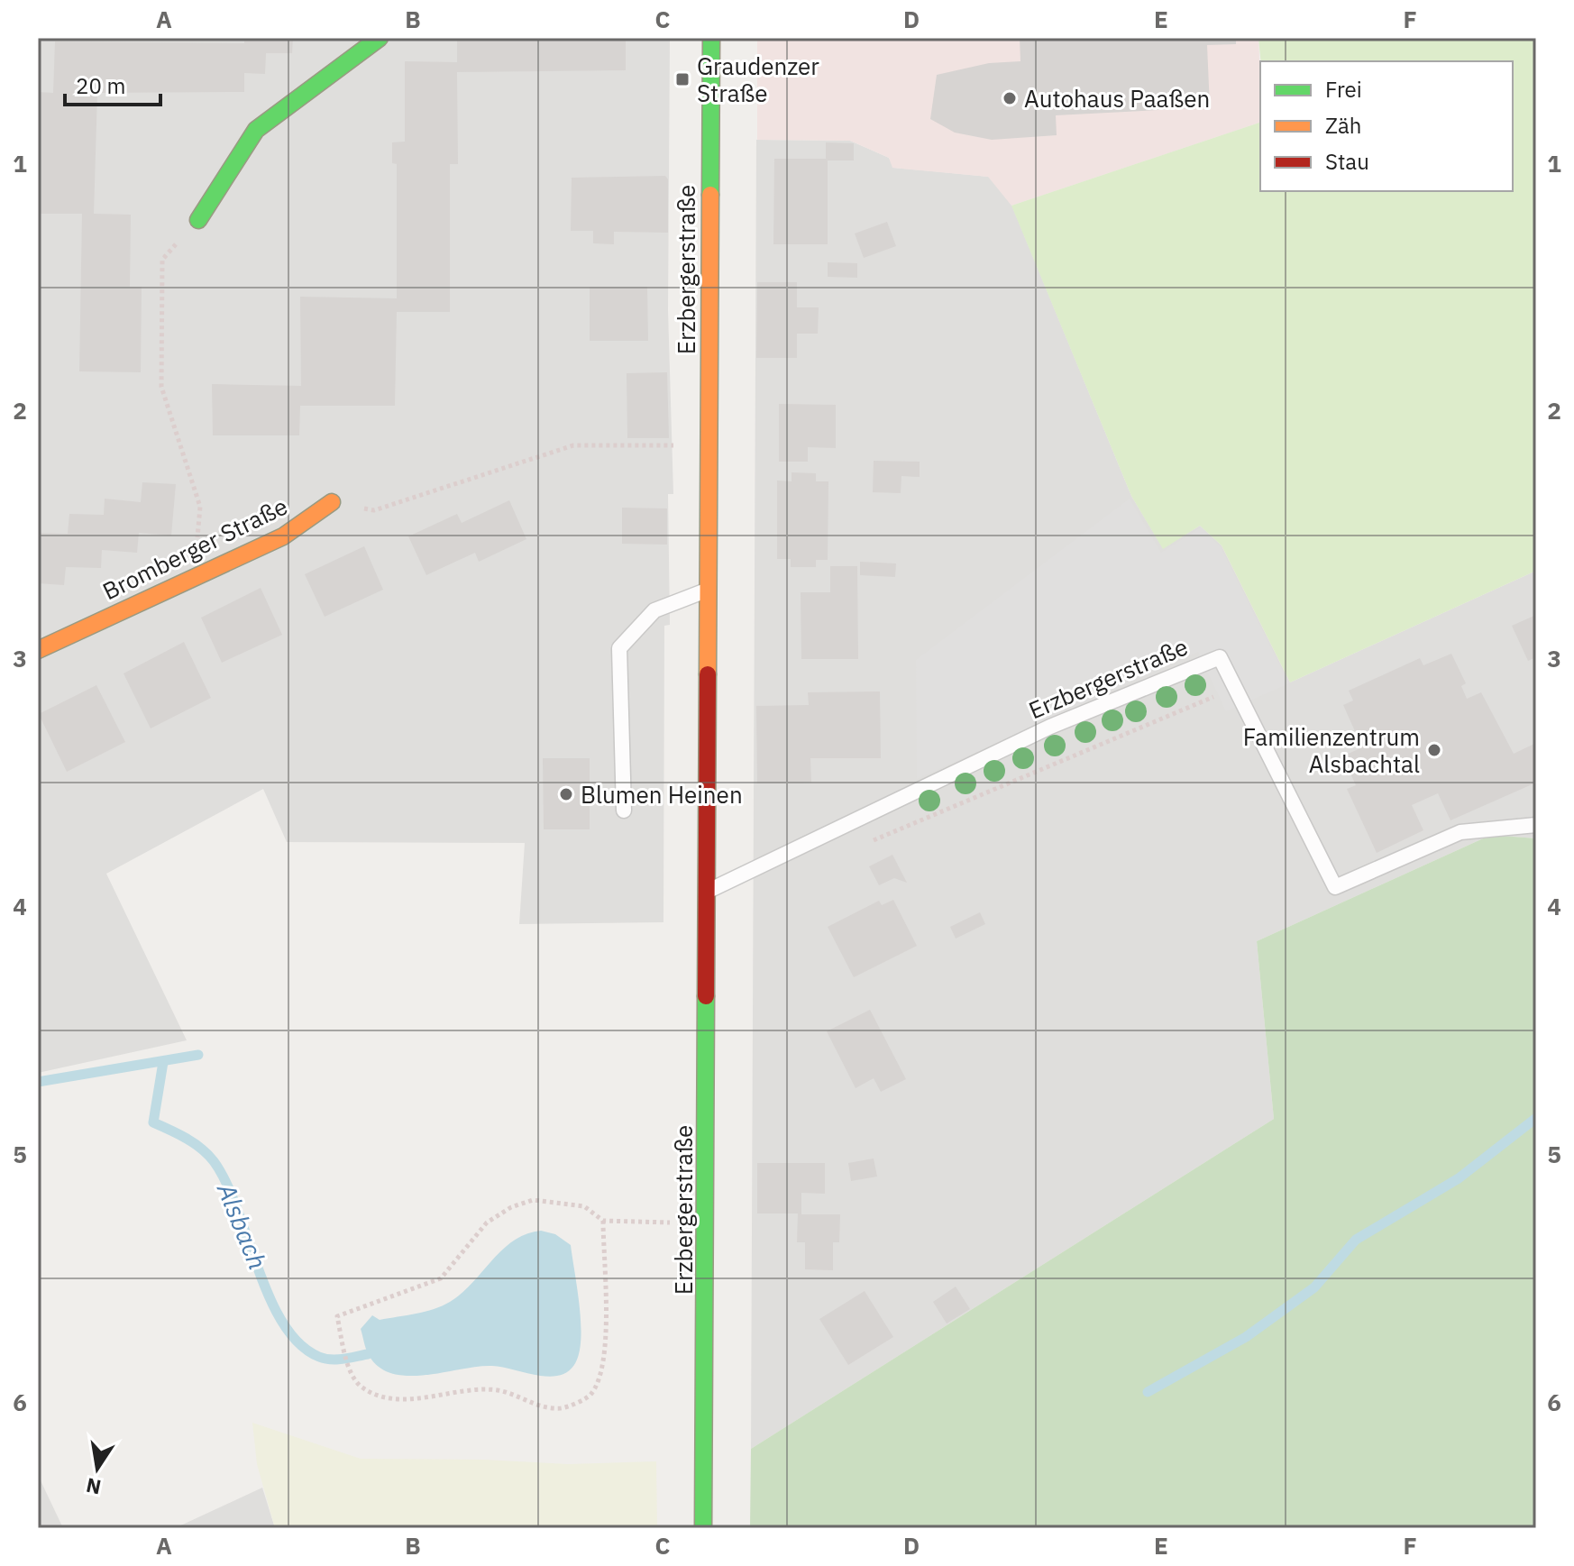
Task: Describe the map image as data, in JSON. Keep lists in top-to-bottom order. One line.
{"streets":{"street":["Erzbergerstraße","Bromberger Straße"]},"water":["Alsbach"],"places":{"transit":["Graudenzer Straße"],"other":["Autohaus Paaßen","Familienzentrum Alsbachtal","Blumen Heinen"]},"legend":["Frei","Zäh","Stau"],"scale_bar":"20 m","north":"bottom","grid":{"columns":["A","B","C","D","E","F"],"rows":["1","2","3","4","5","6"]}}
